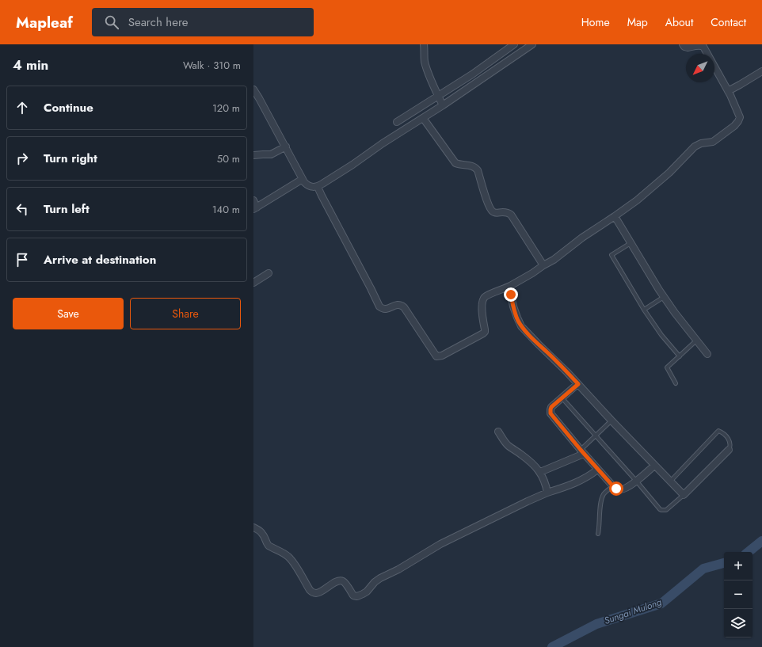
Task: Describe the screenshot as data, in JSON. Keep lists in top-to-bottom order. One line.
{"water":["Sungai Mulong"],"north":"bottom left","page":{"header":"Mapleaf","search":"Search here","nav":["Home","Map","About","Contact"],"heading":["4 min","Walk · 310 m"],"list":[["Continue","120 m"],["Turn right","50 m"],["Turn left","140 m"],"Arrive at destination"],"buttons":["Save","Share"],"map_buttons":["+","−"]}}
